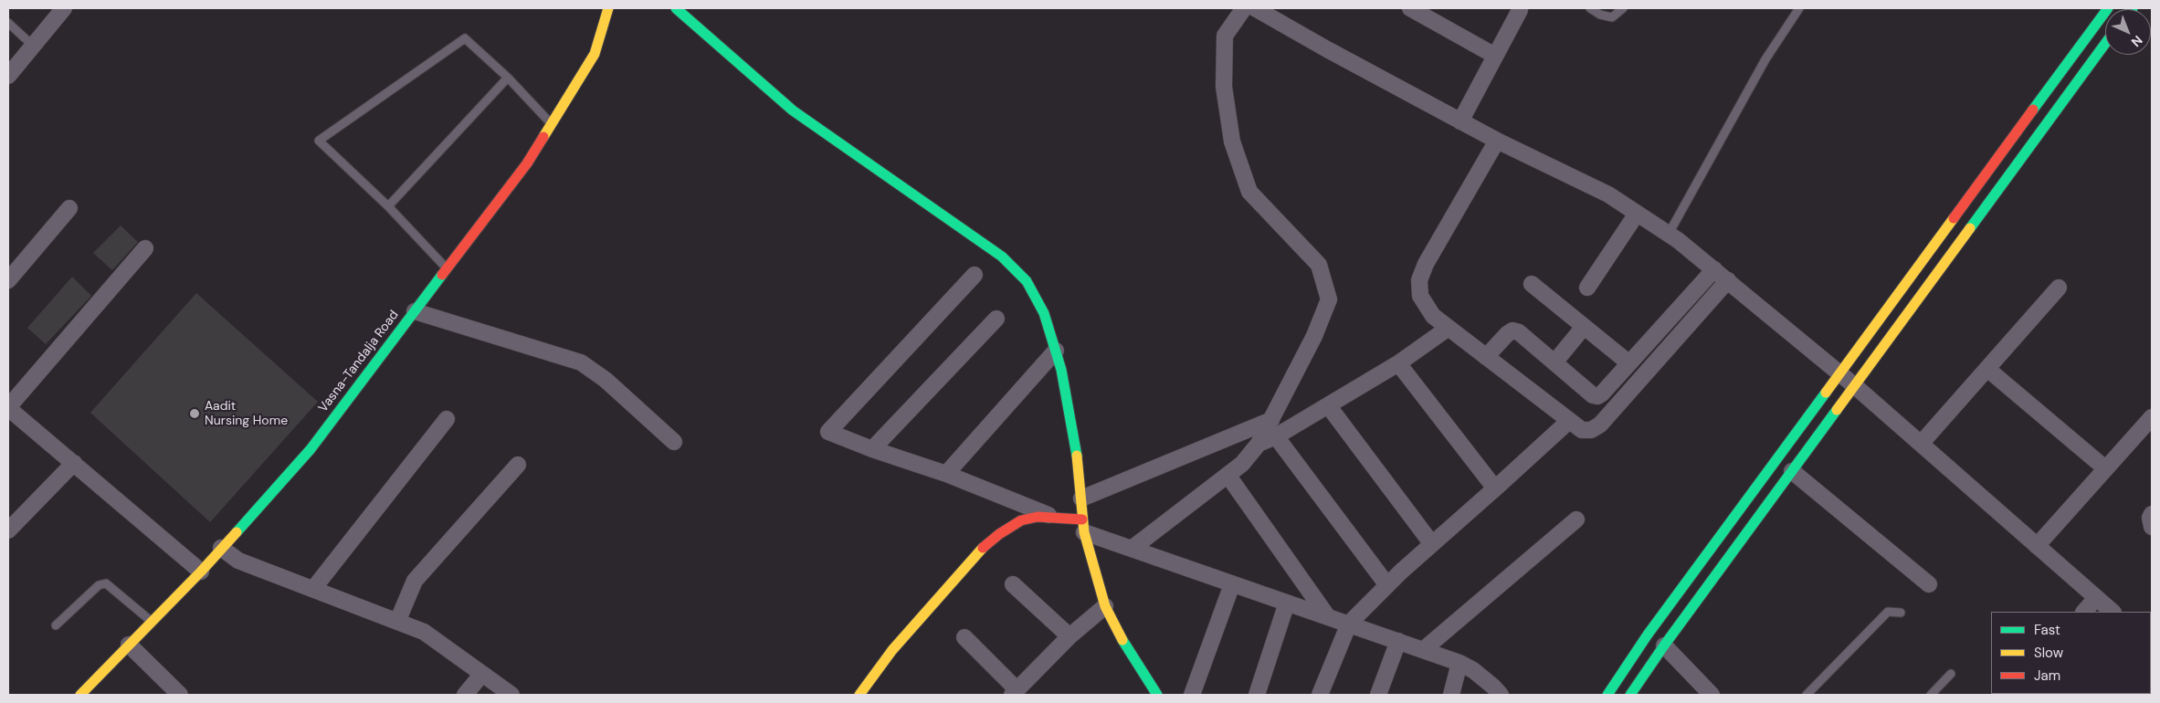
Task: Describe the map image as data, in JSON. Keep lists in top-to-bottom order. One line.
{"streets":{"street":["Vasna-Tandalja Road"]},"places":["Aadit Nursing Home"],"legend":["Fast","Slow","Jam"],"north":"bottom right"}
